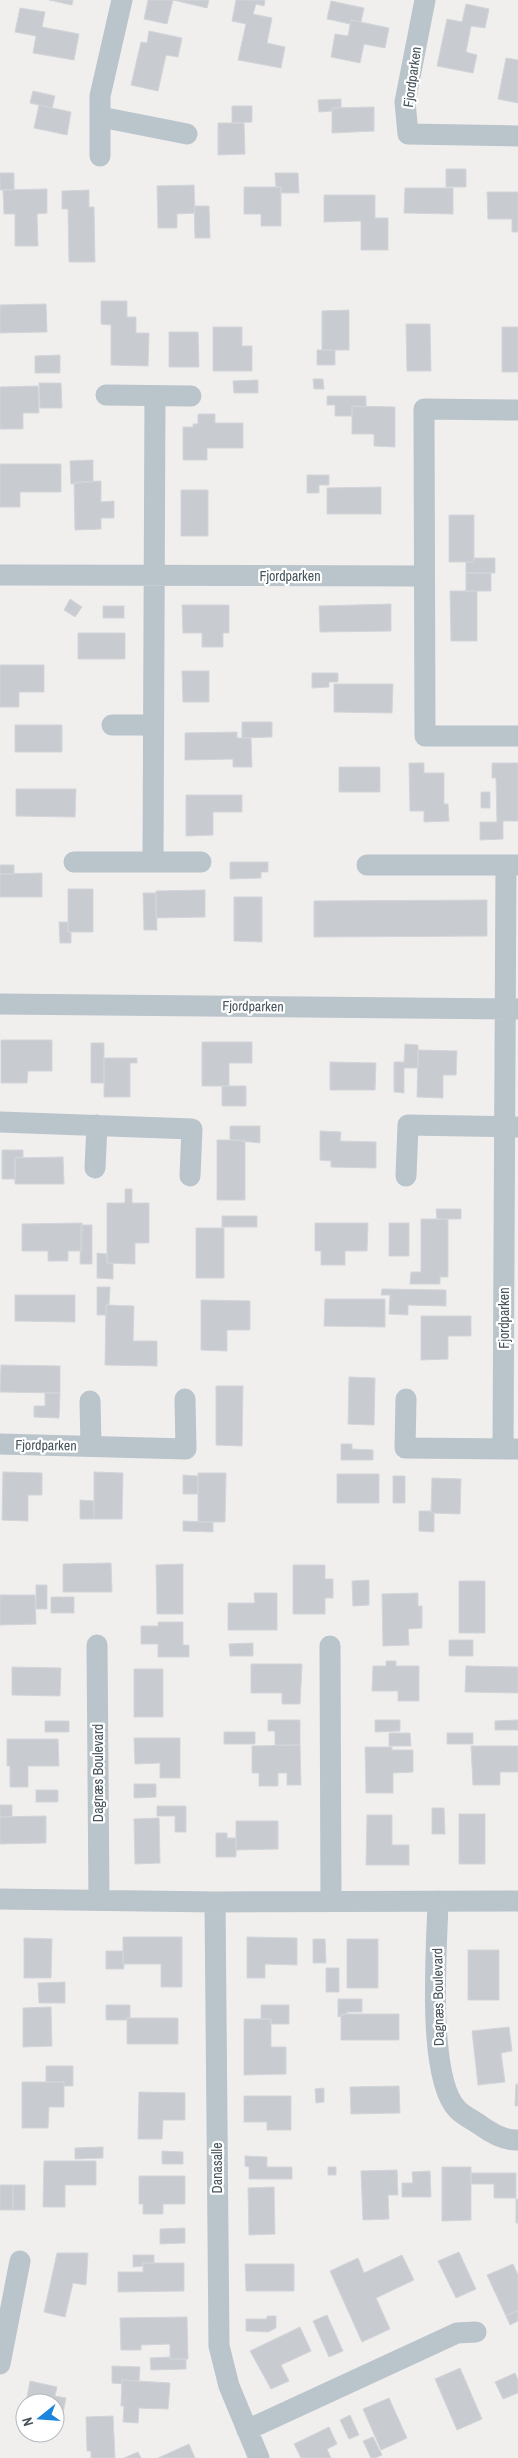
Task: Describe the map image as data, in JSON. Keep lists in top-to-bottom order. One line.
{"streets":{"street":["Fjordparken","Dagnæs Boulevard","Danasalle"]},"north":"left"}
